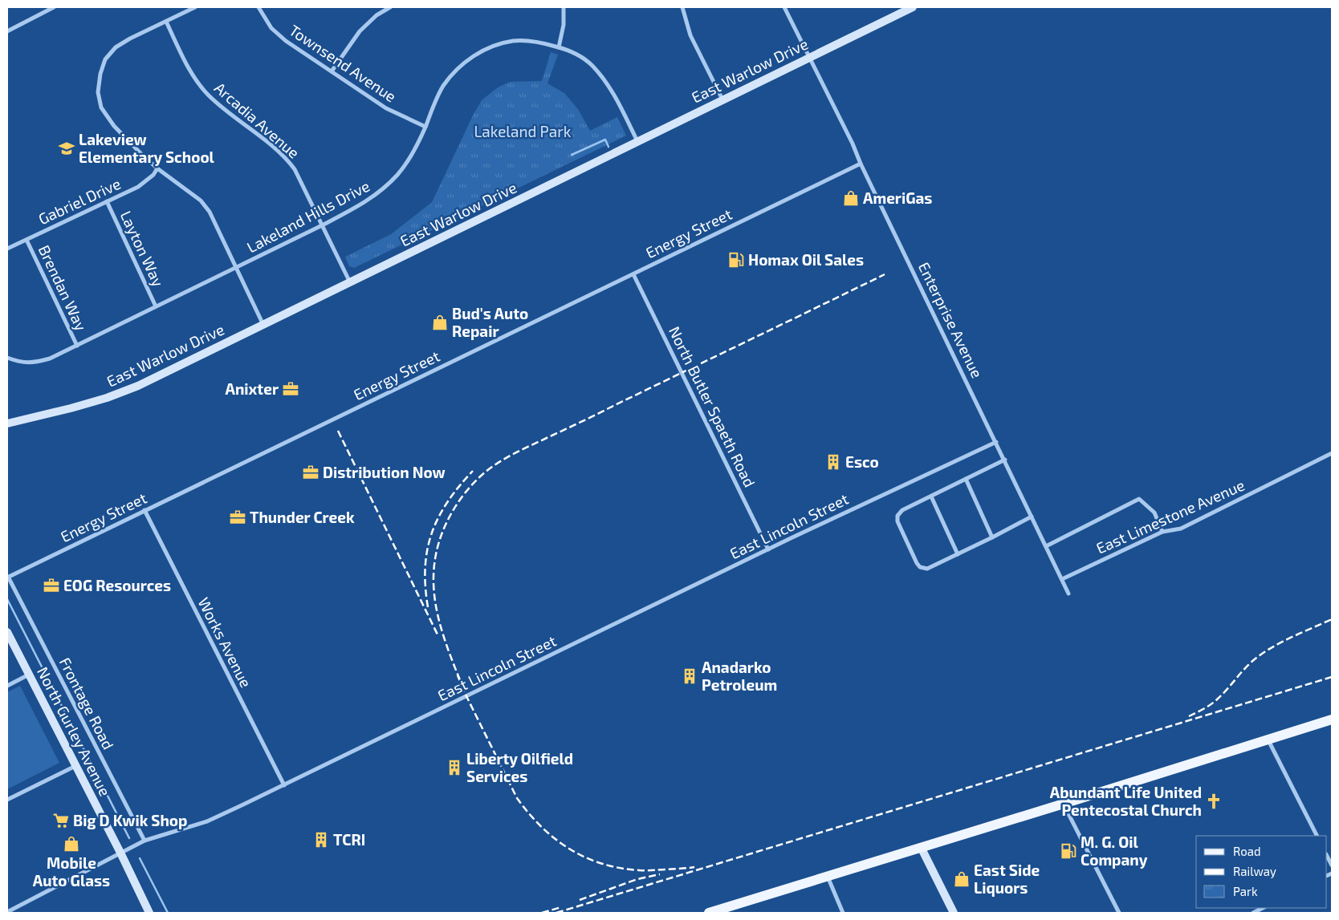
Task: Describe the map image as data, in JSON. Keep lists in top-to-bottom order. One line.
{"streets":{"street":["Townsend Avenue","East Warlow Drive","Arcadia Avenue","Gabriel Drive","Lakeland Hills Drive","Energy Street","Layton Way","Brendan Way","Enterprise Avenue","North Butler Spaeth Road","East Limestone Avenue","East Lincoln Street","Works Avenue","Frontage Road","North Gurley Avenue"]},"crossings":[["Townsend Avenue","Lakeland Hills Drive"],["East Warlow Drive","Arcadia Avenue"],["East Warlow Drive","Lakeland Hills Drive"],["East Warlow Drive","Enterprise Avenue"],["Arcadia Avenue","Lakeland Hills Drive"],["Gabriel Drive","Layton Way"],["Gabriel Drive","Brendan Way"],["Lakeland Hills Drive","Layton Way"],["Lakeland Hills Drive","Brendan Way"],["Energy Street","Enterprise Avenue"],["Energy Street","North Butler Spaeth Road"],["Energy Street","Works Avenue"],["Energy Street","Frontage Road"],["Enterprise Avenue","East Limestone Avenue"],["Enterprise Avenue","East Lincoln Street"],["North Butler Spaeth Road","East Lincoln Street"],["East Lincoln Street","Works Avenue"],["East Lincoln Street","Frontage Road"],["East Lincoln Street","North Gurley Avenue"]],"parks":["Lakeland Park"],"places":{"school or university":["Lakeview Elementary School"],"shop":["AmeriGas","Bud's Auto Repair","Mobile Auto Glass","East Side Liquors"],"fuel station":["Homax Oil Sales","M. G. Oil Company"],"office":["Anixter","Distribution Now","Thunder Creek","EOG Resources"],"building":["Esco","Anadarko Petroleum","Liberty Oilfield Services","TCRI"],"church":["Abundant Life United Pentecostal Church"],"supermarket":["Big D Kwik Shop"]},"legend":["Road","Railway","Park"]}
